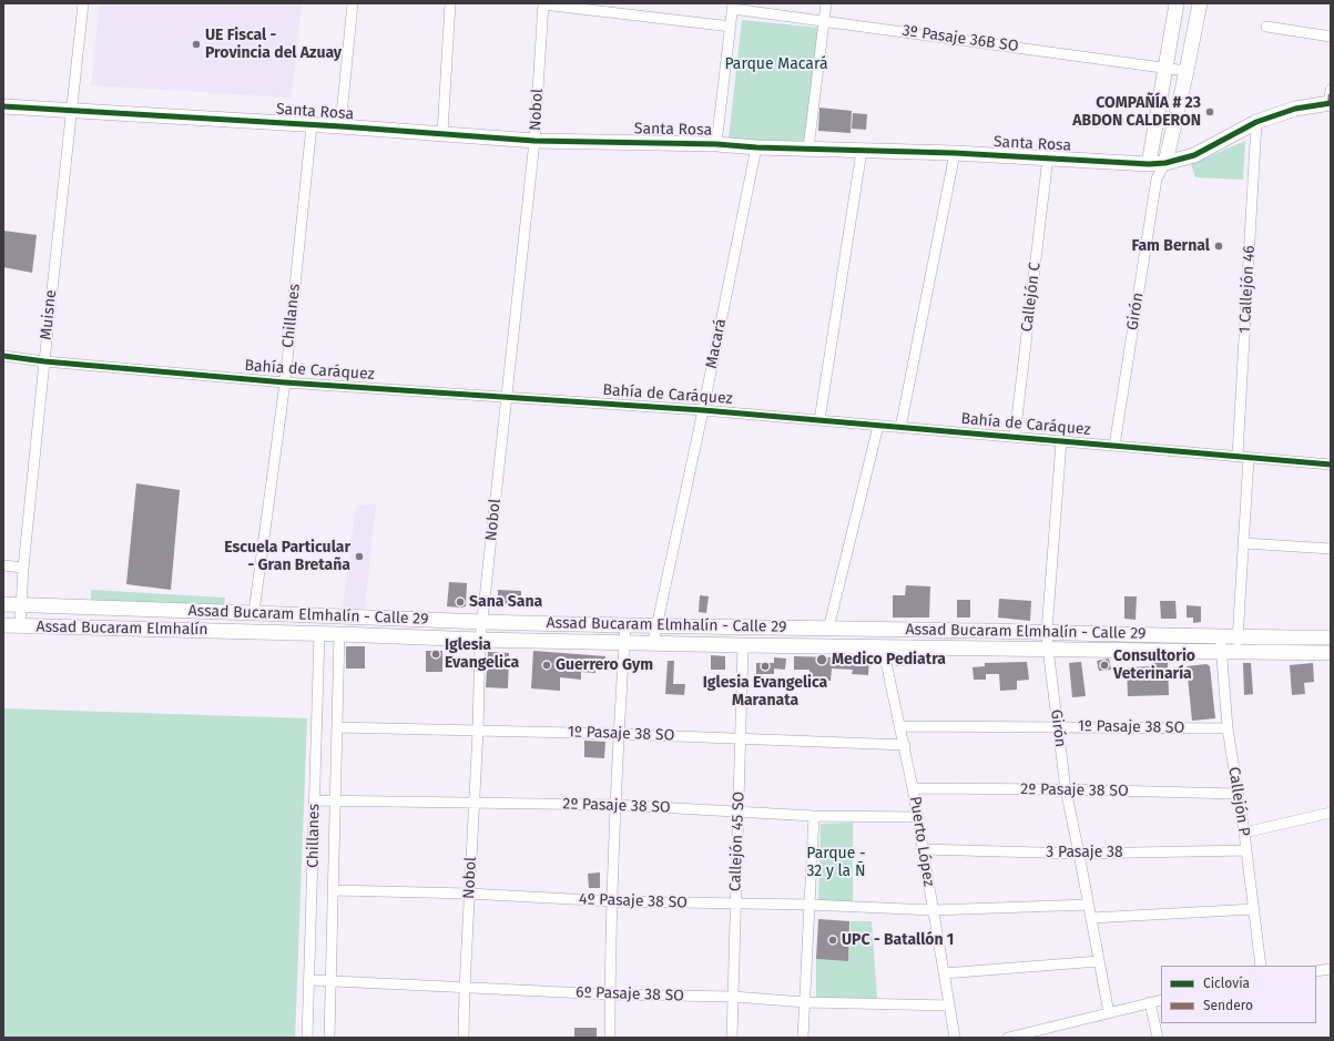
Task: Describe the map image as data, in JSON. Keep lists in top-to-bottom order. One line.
{"streets":{"main road":["Santa Rosa","Girón","Assad Bucaram Elmhalín - Calle 29","Assad Bucaram Elmhalín"],"street":["3º Pasaje 36B SO","Nobol","1 Callejón 46","Callejón C","Muisne","Chillanes","Macará","Bahía de Caráquez","1º Pasaje 38 SO","2º Pasaje 38 SO","Callejón P","Callejón 45 SO","Puerto López","3 Pasaje 38","4º Pasaje 38 SO","6º Pasaje 38 SO"]},"crossings":[["3º Pasaje 36B SO","Girón"],["Nobol","Santa Rosa"],["Nobol","Bahía de Caráquez"],["Nobol","Assad Bucaram Elmhalín - Calle 29"],["Nobol","Assad Bucaram Elmhalín"],["Nobol","1º Pasaje 38 SO"],["Nobol","2º Pasaje 38 SO"],["Nobol","4º Pasaje 38 SO"],["Nobol","6º Pasaje 38 SO"],["Santa Rosa","1 Callejón 46"],["Santa Rosa","Callejón C"],["Santa Rosa","Girón"],["Santa Rosa","Muisne"],["Santa Rosa","Chillanes"],["Santa Rosa","Macará"],["1 Callejón 46","Bahía de Caráquez"],["1 Callejón 46","Assad Bucaram Elmhalín - Calle 29"],["1 Callejón 46","Assad Bucaram Elmhalín"],["Callejón C","Bahía de Caráquez"],["Girón","Bahía de Caráquez"],["Girón","Assad Bucaram Elmhalín - Calle 29"],["Girón","Assad Bucaram Elmhalín"],["Girón","1º Pasaje 38 SO"],["Girón","2º Pasaje 38 SO"],["Girón","3 Pasaje 38"],["Girón","4º Pasaje 38 SO"],["Muisne","Bahía de Caráquez"],["Muisne","Assad Bucaram Elmhalín - Calle 29"],["Muisne","Assad Bucaram Elmhalín"],["Chillanes","Bahía de Caráquez"],["Chillanes","Assad Bucaram Elmhalín - Calle 29"],["Chillanes","Assad Bucaram Elmhalín"],["Chillanes","1º Pasaje 38 SO"],["Chillanes","2º Pasaje 38 SO"],["Chillanes","4º Pasaje 38 SO"],["Chillanes","6º Pasaje 38 SO"],["Macará","Bahía de Caráquez"],["Macará","Assad Bucaram Elmhalín - Calle 29"],["Macará","Assad Bucaram Elmhalín"],["Assad Bucaram Elmhalín - Calle 29","Assad Bucaram Elmhalín"],["Assad Bucaram Elmhalín - Calle 29","Callejón P"],["Assad Bucaram Elmhalín","Callejón P"],["Assad Bucaram Elmhalín","Callejón 45 SO"],["Assad Bucaram Elmhalín","Puerto López"],["1º Pasaje 38 SO","Callejón P"],["1º Pasaje 38 SO","Callejón 45 SO"],["1º Pasaje 38 SO","Puerto López"],["2º Pasaje 38 SO","Callejón P"],["2º Pasaje 38 SO","Callejón 45 SO"],["2º Pasaje 38 SO","Puerto López"],["Callejón P","3 Pasaje 38"],["Callejón 45 SO","4º Pasaje 38 SO"],["Callejón 45 SO","6º Pasaje 38 SO"],["Puerto López","3 Pasaje 38"],["Puerto López","4º Pasaje 38 SO"],["Puerto López","6º Pasaje 38 SO"]],"parks":["Parque Macará","Parque - 32 y la Ñ"],"places":["UE Fiscal - Provincia del Azuay","COMPAÑÍA # 23 ABDON CALDERON","Fam Bernal","Escuela Particular - Gran Bretaña","Sana Sana","Iglesia Evangelica","Medico Pediatra","Guerrero Gym","Consultorio Veterinaría","Iglesia Evangelica Maranata","UPC - Batallón 1"],"legend":["Ciclovía","Sendero"]}
